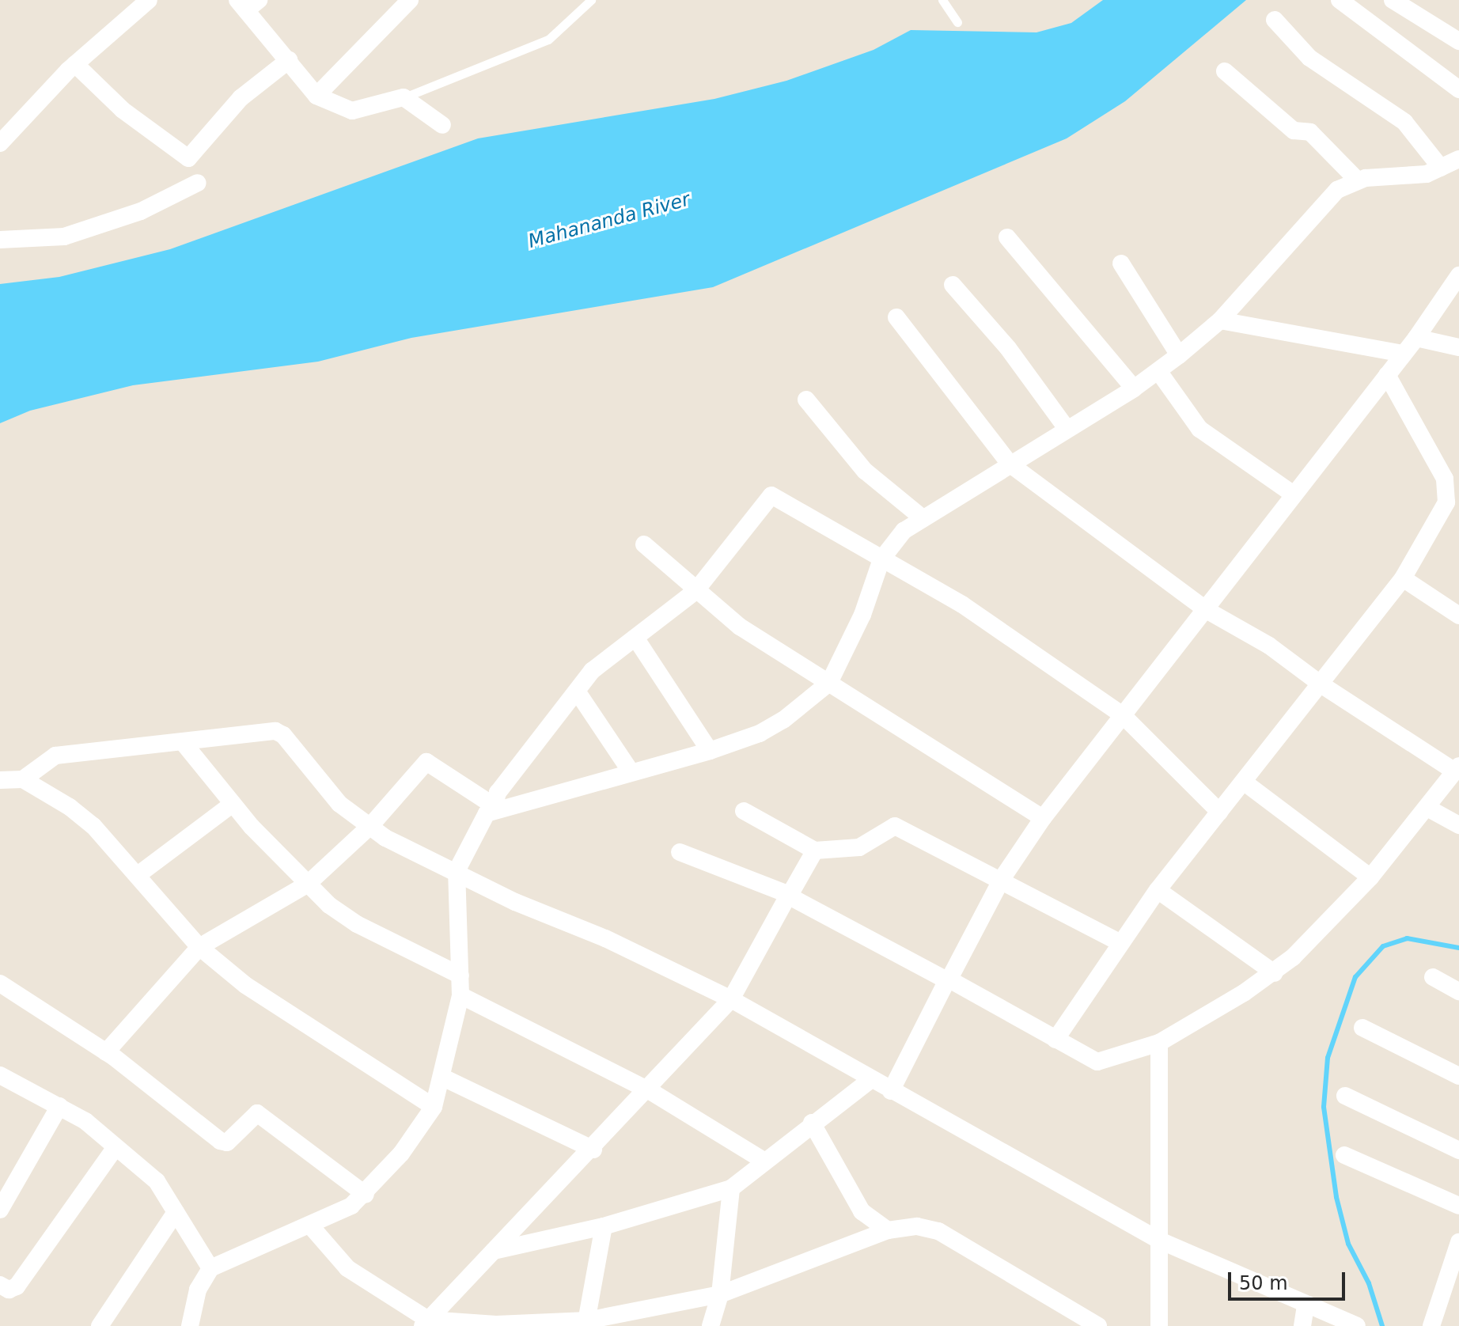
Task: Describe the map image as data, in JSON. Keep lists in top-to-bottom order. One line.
{"water":["Mahananda River"],"scale_bar":"50 m"}
